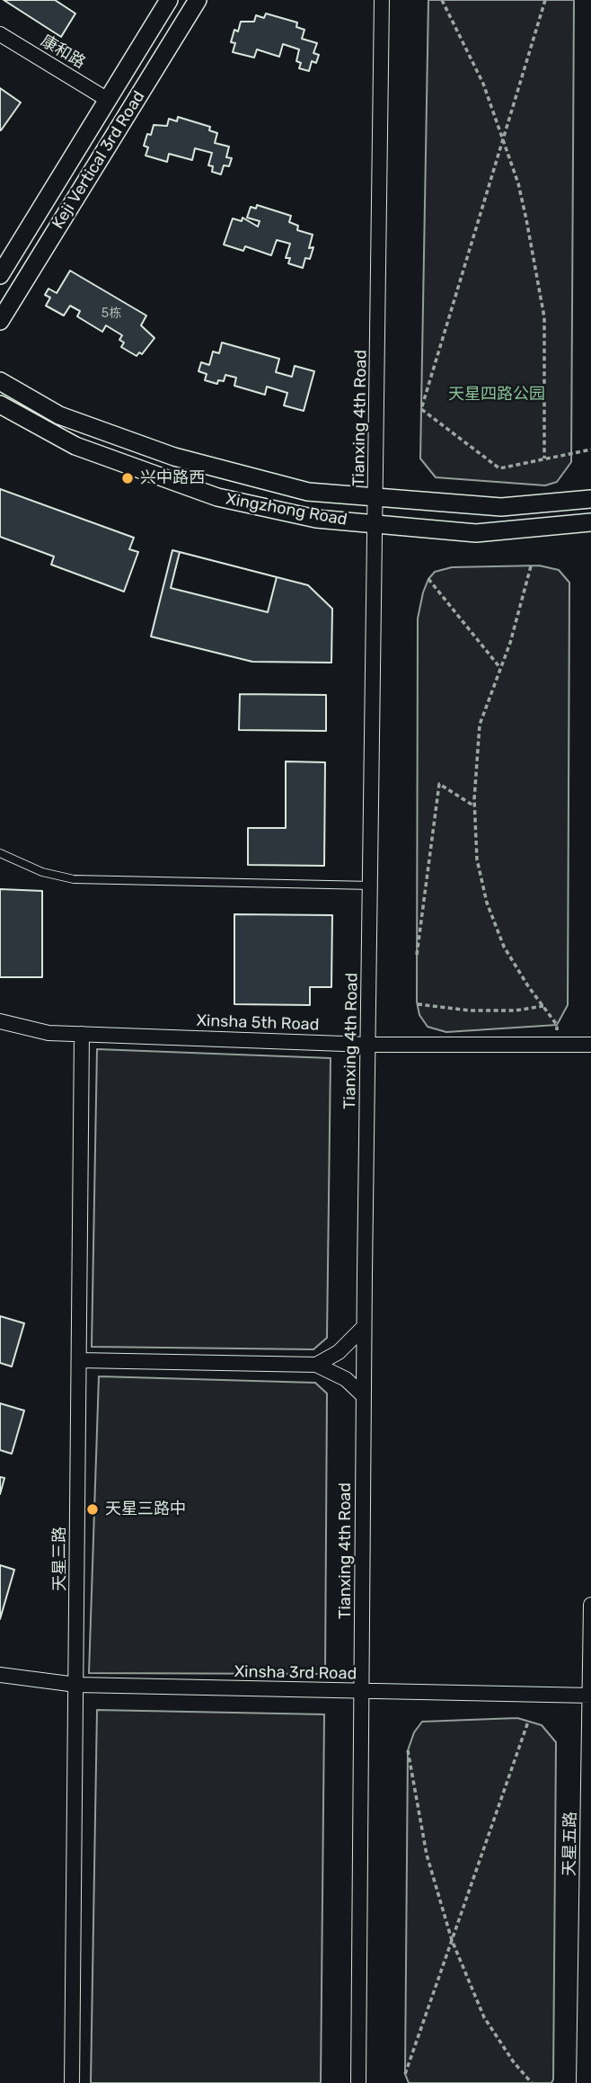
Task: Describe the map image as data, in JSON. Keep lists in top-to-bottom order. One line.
{"streets":{"street":["康和路","Keji Vertical 3rd Road","Tianxing 4th Road","Xingzhong Road","Xinsha 5th Road","天星三路","Xinsha 3rd Road","天星五路"]},"crossings":[["康和路","Keji Vertical 3rd Road"],["Tianxing 4th Road","Xingzhong Road"],["Tianxing 4th Road","Xinsha 5th Road"],["Tianxing 4th Road","Xinsha 3rd Road"],["Xinsha 5th Road","天星三路"],["天星三路","Xinsha 3rd Road"],["Xinsha 3rd Road","天星五路"]],"parks":["天星四路公园"],"places":["兴中路西","天星三路中"],"house_numbers":["5栋"]}
